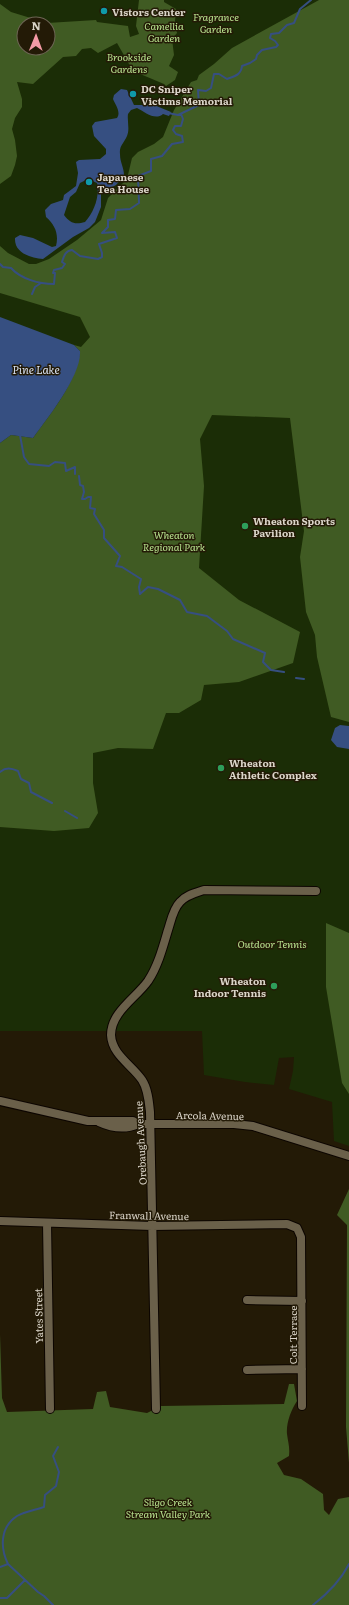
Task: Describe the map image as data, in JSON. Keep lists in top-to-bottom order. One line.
{"streets":{"street":["Arcola Avenue","Orebaugh Avenue","Franwall Avenue","Yates Street","Colt Terrace"]},"crossings":[["Arcola Avenue","Orebaugh Avenue"],["Orebaugh Avenue","Franwall Avenue"],["Franwall Avenue","Yates Street"],["Franwall Avenue","Colt Terrace"]],"water":["Pine Lake"],"parks":["Fragrance Garden","Camellia Garden","Brookside Gardens","Wheaton Regional Park","Outdoor Tennis","Sligo Creek Stream Valley Park"],"places":["Vistors Center","DC Sniper Victims Memorial","Japanese Tea House","Wheaton Sports Pavilion","Wheaton Athletic Complex","Wheaton Indoor Tennis"],"north":"top"}
